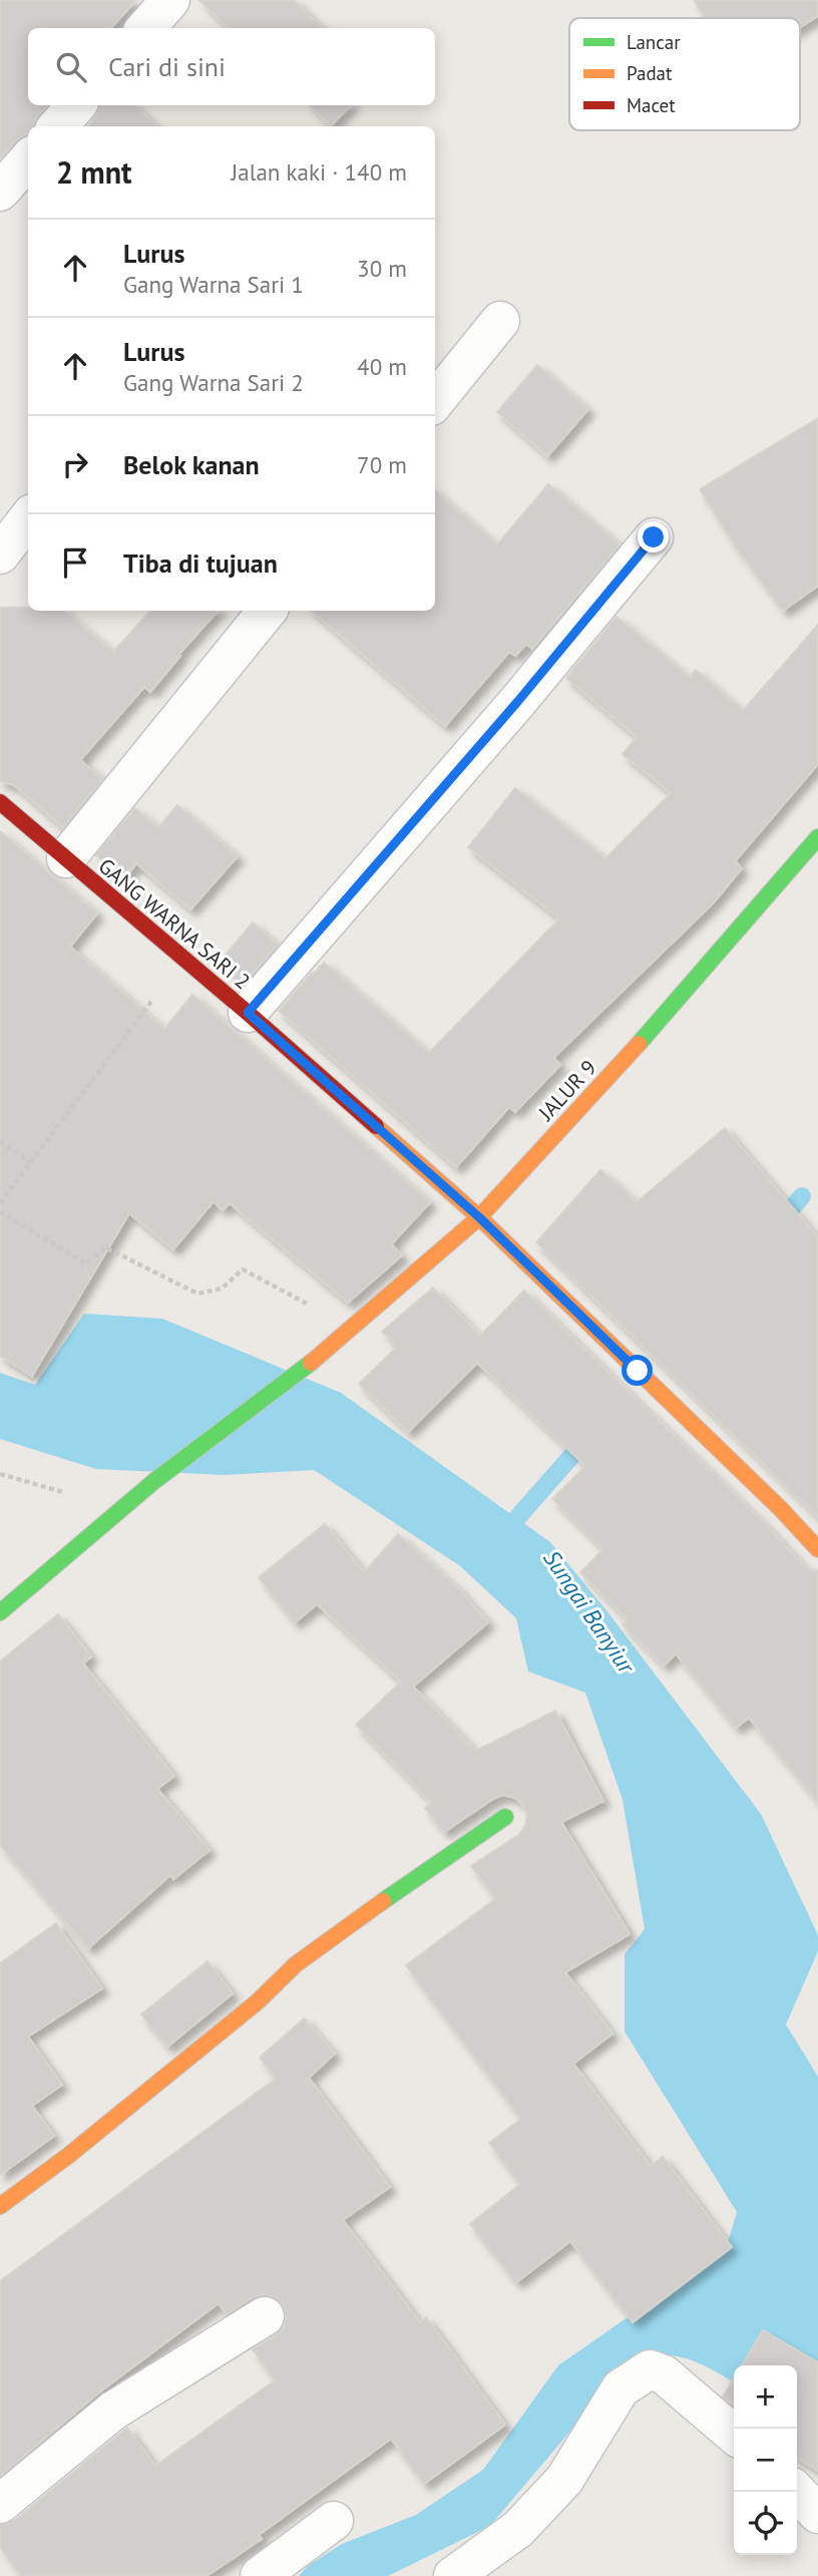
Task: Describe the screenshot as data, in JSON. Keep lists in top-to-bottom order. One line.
{"streets":{"street":["GANG WARNA SARI 2","JALUR 9"]},"crossings":[["GANG WARNA SARI 2","JALUR 9"]],"water":["Sungai Banyiur"],"legend":["Lancar","Padat","Macet"],"page":{"search":"Cari di sini","heading":["2 mnt","Jalan kaki · 140 m"],"list":[["Lurus","Gang Warna Sari 1","30 m"],["Lurus","Gang Warna Sari 2","40 m"],["Belok kanan","70 m"],"Tiba di tujuan"],"map_buttons":["+","−"]}}
